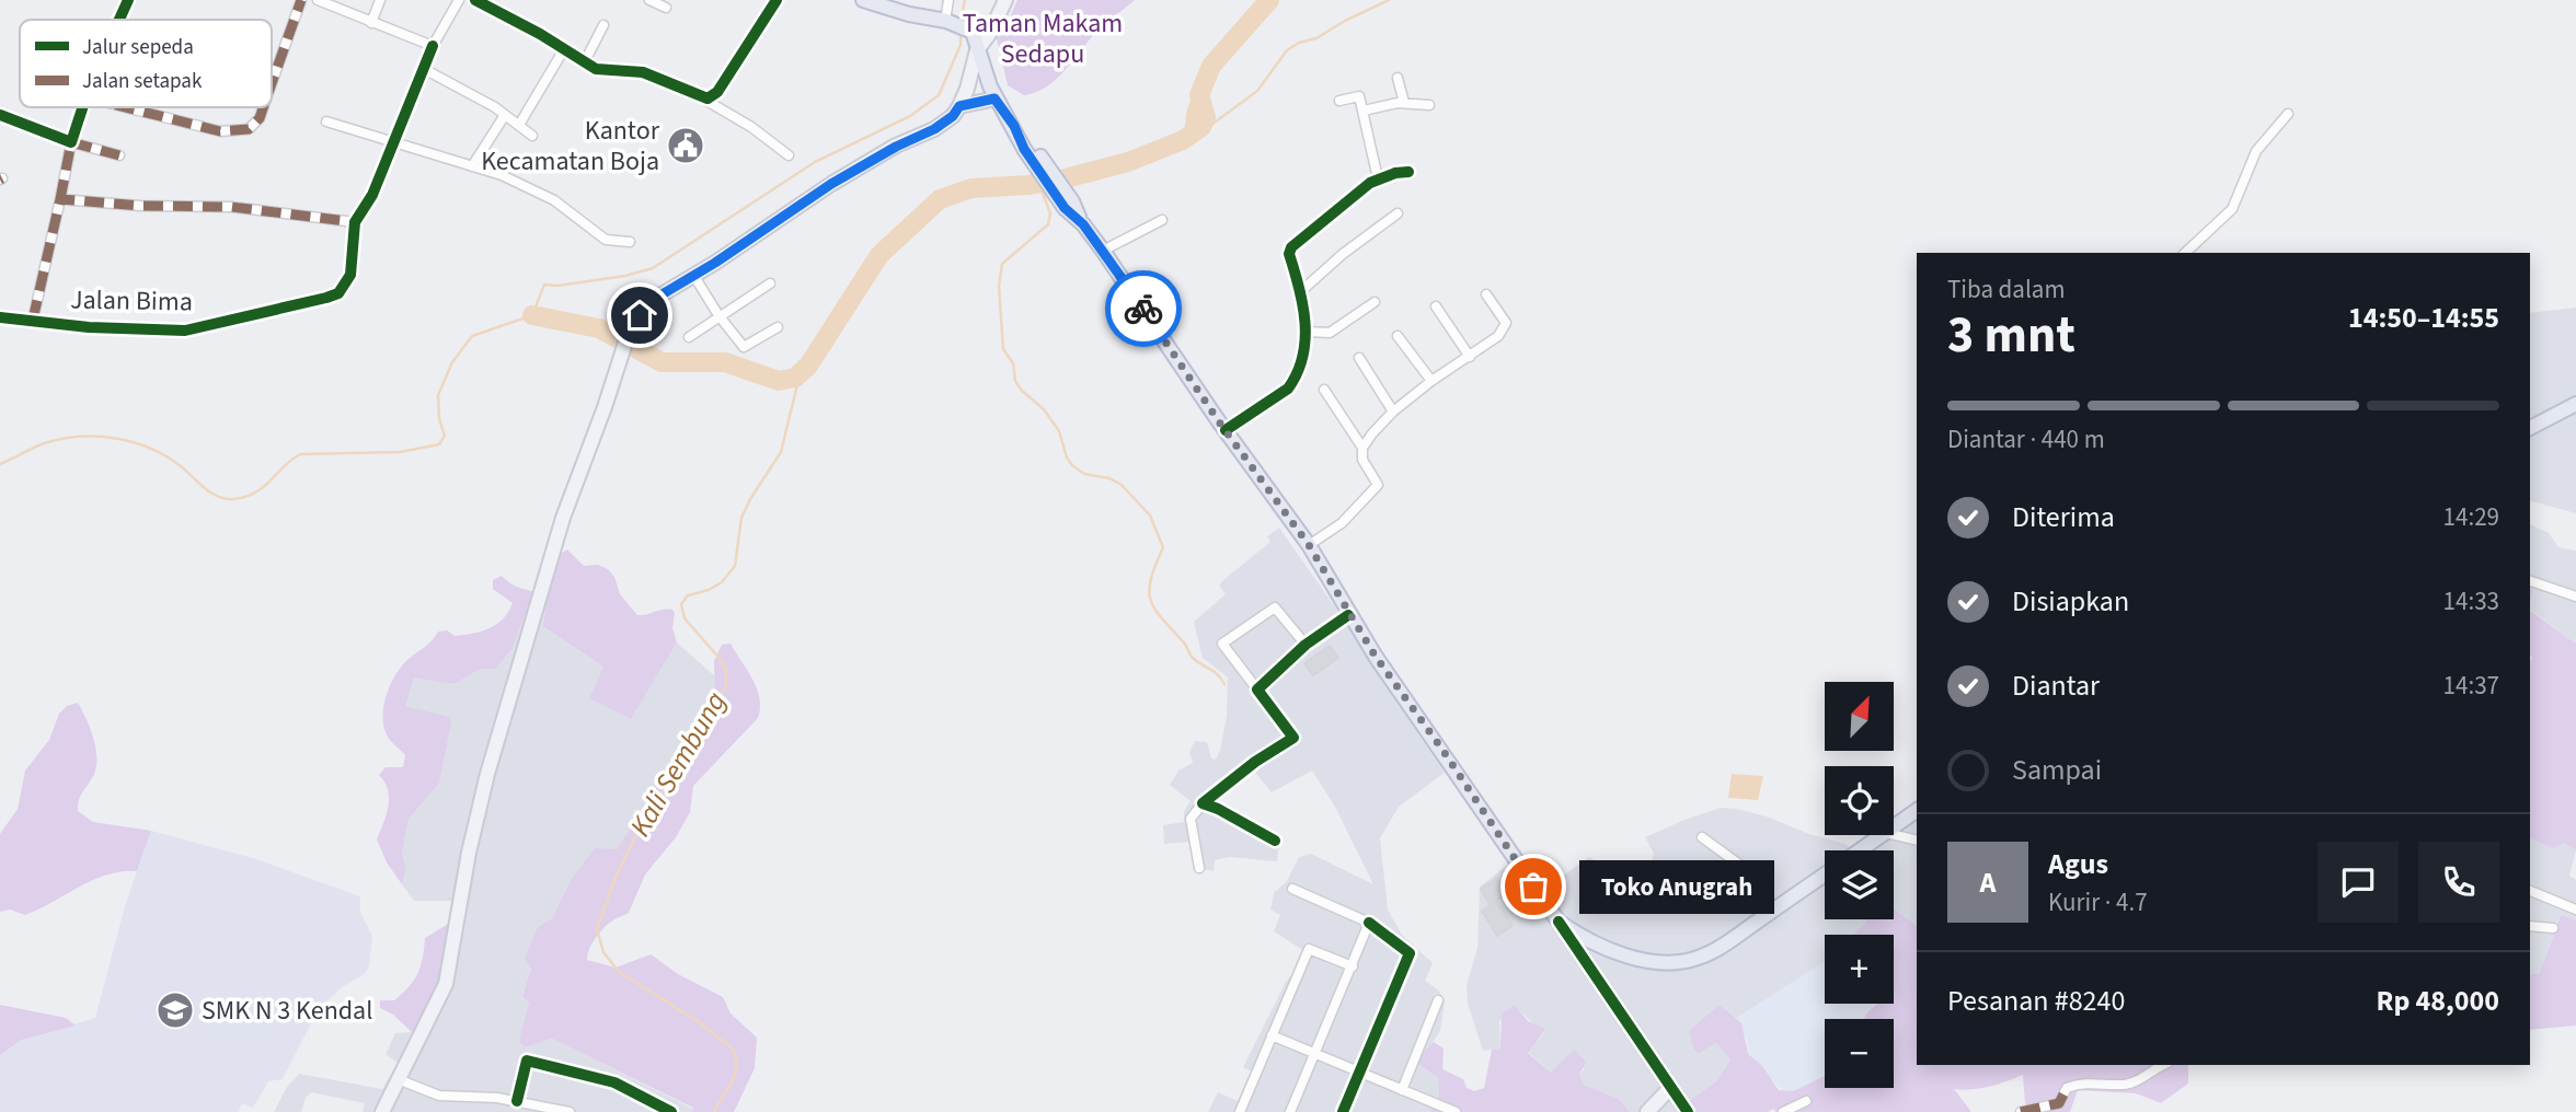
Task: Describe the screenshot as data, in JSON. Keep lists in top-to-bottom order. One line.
{"streets":{"street":["Jalan Bima"]},"water":["Kali Sembung"],"parks":["Taman Makam Sedapu"],"places":{"public building":["Kantor Kecamatan Boja"],"other":["Toko Anugrah"],"school or university":["SMK N 3 Kendal"]},"legend":["Jalur sepeda","Jalan setapak"],"north":"top right","page":{"heading":["3 mnt","Tiba dalam","14:50–14:55"],"panel":["Agus","Kurir · 4.7","Pesanan #8240","Rp 48,000"],"bar":"Diantar · 440 m","list":[["Diterima","14:29"],["Disiapkan","14:33"],["Diantar","14:37"],"Sampai"],"map_buttons":["+","−"],"round":"A","bubble":"Toko Anugrah"}}
